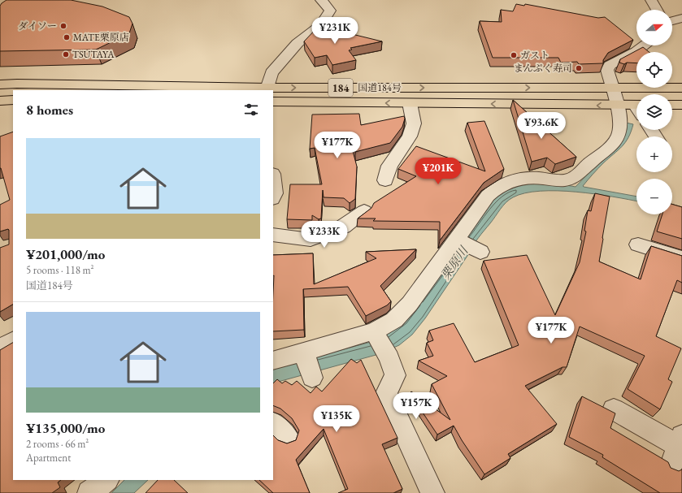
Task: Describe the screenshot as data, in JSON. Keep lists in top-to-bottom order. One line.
{"streets":{"highway":["184","国道184号"]},"water":["栗原川"],"places":["ダイソー","MATE栗原店","TSUTAYA","ガスト","まんぷく寿司"],"north":"right","page":{"map_buttons":["+","−"],"price":["¥231K","¥93.6K","¥177K","¥201K","¥233K","¥177K","¥157K","¥135K"],"heading":"8 homes","list":[{"name":"¥201,000/mo","note":"5 rooms · 118 m² · 国道184号"},{"name":"¥135,000/mo","note":"2 rooms · 66 m² · Apartment"}]}}
